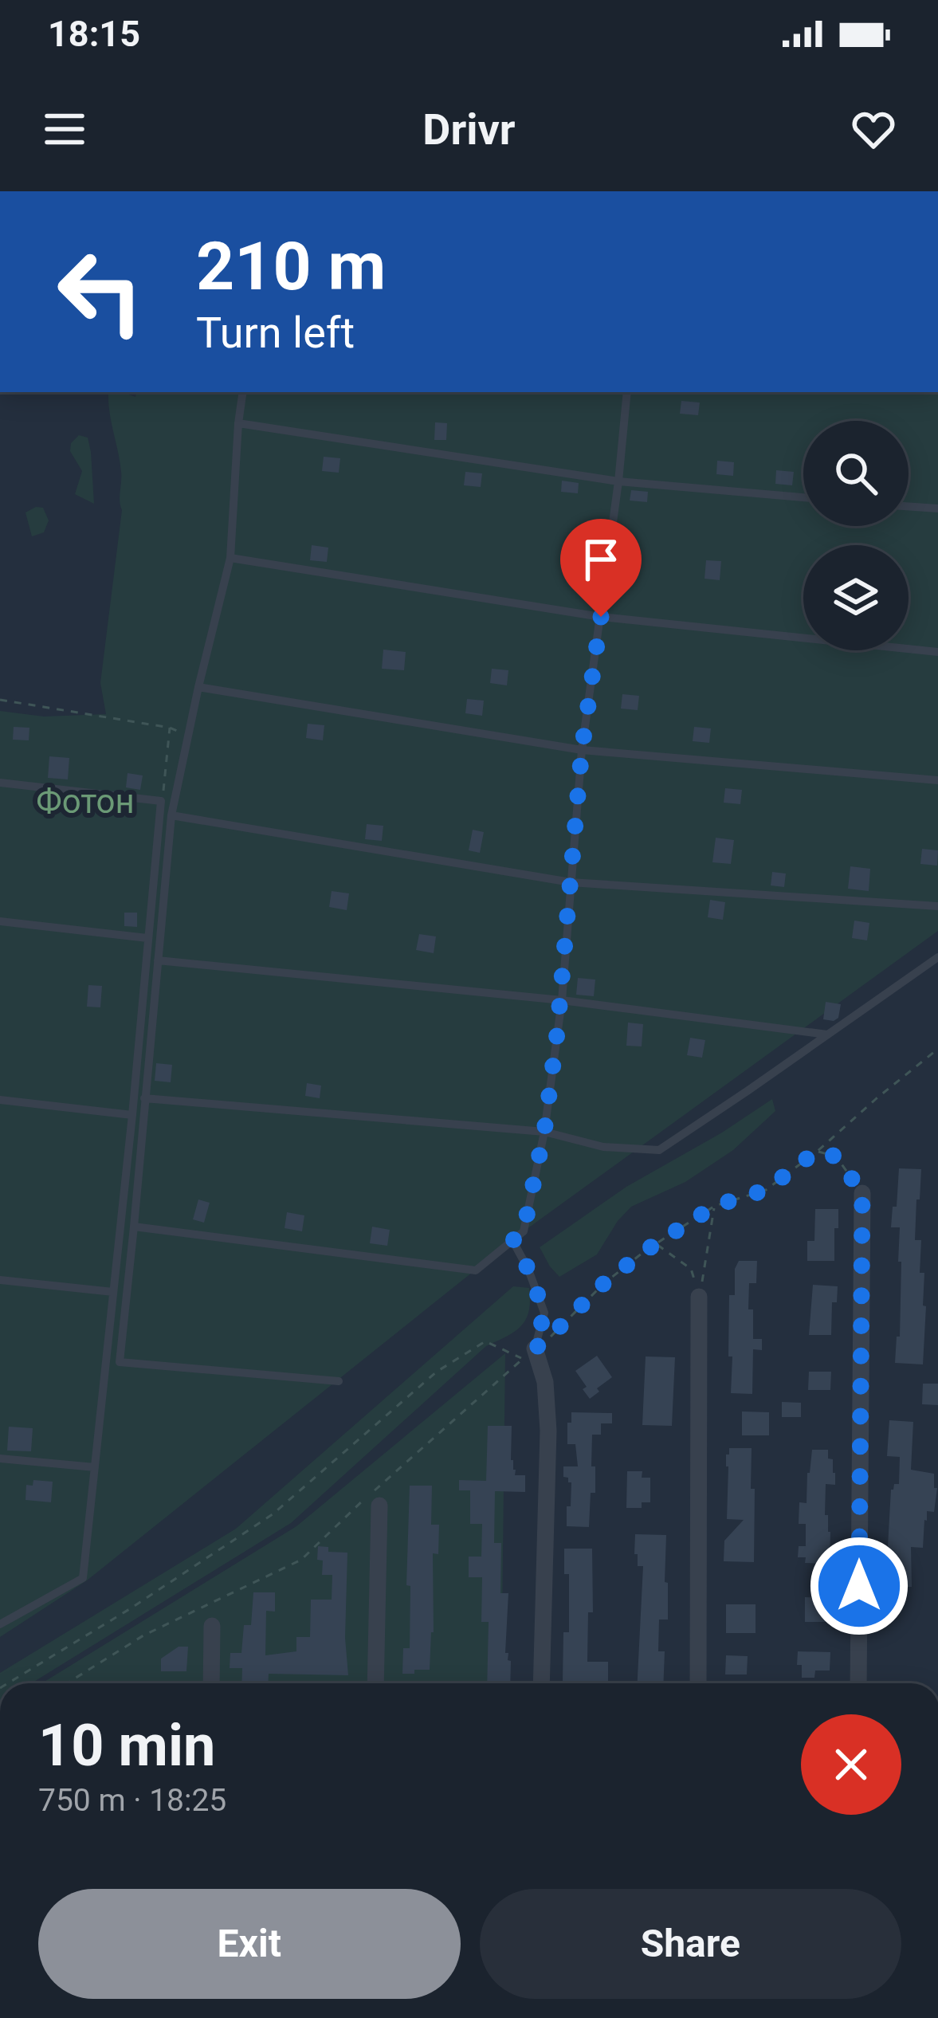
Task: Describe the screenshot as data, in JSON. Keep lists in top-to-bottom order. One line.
{"parks":["Фотон"],"page":{"status":"18:15","header":"Drivr","turn":["210 m","Turn left"],"heading":["10 min","750 m · 18:25"],"buttons":["Exit","Share"]}}
